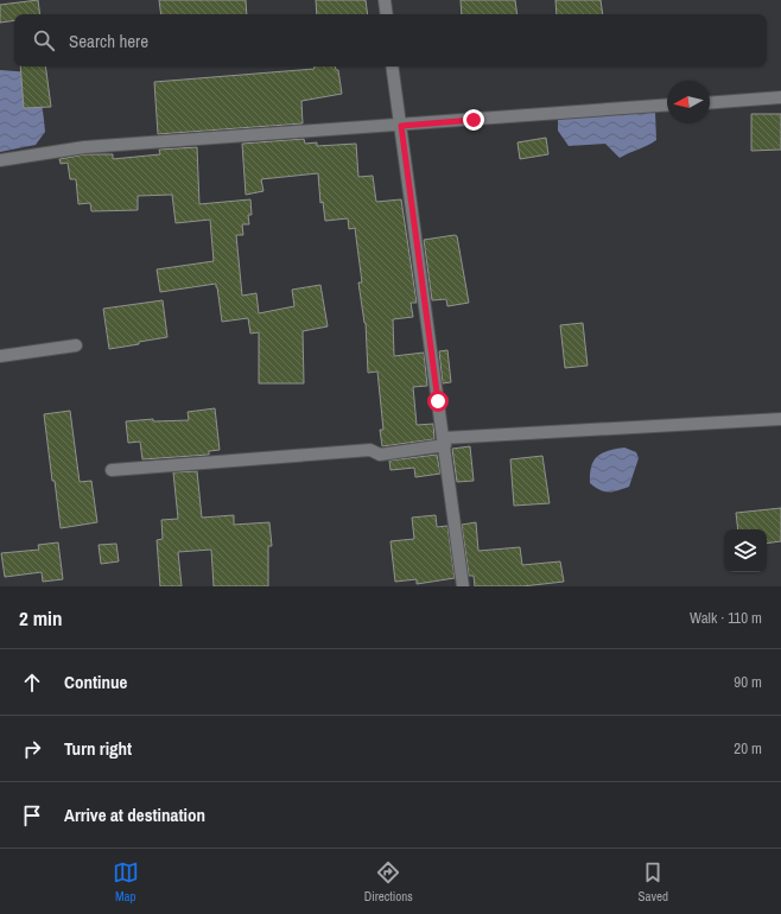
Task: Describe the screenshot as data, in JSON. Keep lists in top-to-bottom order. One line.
{"north":"left","page":{"search":"Search here","heading":["2 min","Walk · 110 m"],"list":[["Continue","90 m"],["Turn right","20 m"],"Arrive at destination"],"nav":["Map","Directions","Saved"]}}
